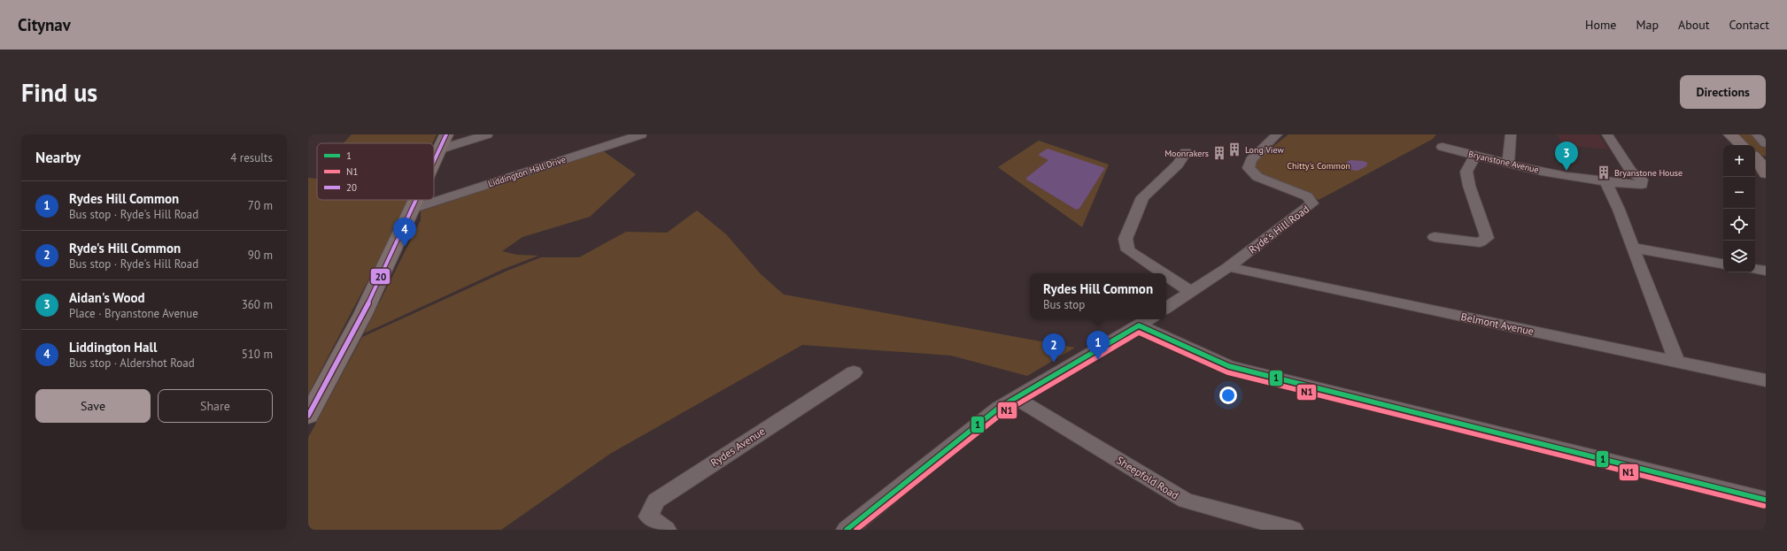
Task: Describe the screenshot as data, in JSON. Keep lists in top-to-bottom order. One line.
{"streets":{"street":["Bryanstone Avenue","Liddington Hall Drive","Ryde's Hill Road","Belmont Avenue","Rydes Avenue","Sheepfold Road"]},"crossings":[["Ryde's Hill Road","Belmont Avenue"]],"parks":["Chitty's Common"],"places":{"building":["Long View","Moonrakers","Bryanstone House"]},"lines":["transit line 20","transit line 1","transit line N1"],"legend":["1","N1","20"],"page":{"header":"Citynav","nav":["Home","Map","About","Contact"],"buttons":["Directions",["Save","Share"]],"title":"Find us","heading":["Nearby","4 results"],"pins":["3","4","1","2"],"map_buttons":["+","−"],"list":[{"mark":"1","name":"Rydes Hill Common","note":"Bus stop · Ryde's Hill Road","value":"70 m"},{"mark":"2","name":"Ryde's Hill Common","note":"Bus stop · Ryde's Hill Road","value":"90 m"},{"mark":"3","name":"Aidan's Wood","note":"Place · Bryanstone Avenue","value":"360 m"},{"mark":"4","name":"Liddington Hall","note":"Bus stop · Aldershot Road","value":"510 m"}],"popup":["Rydes Hill Common","Bus stop"]}}
